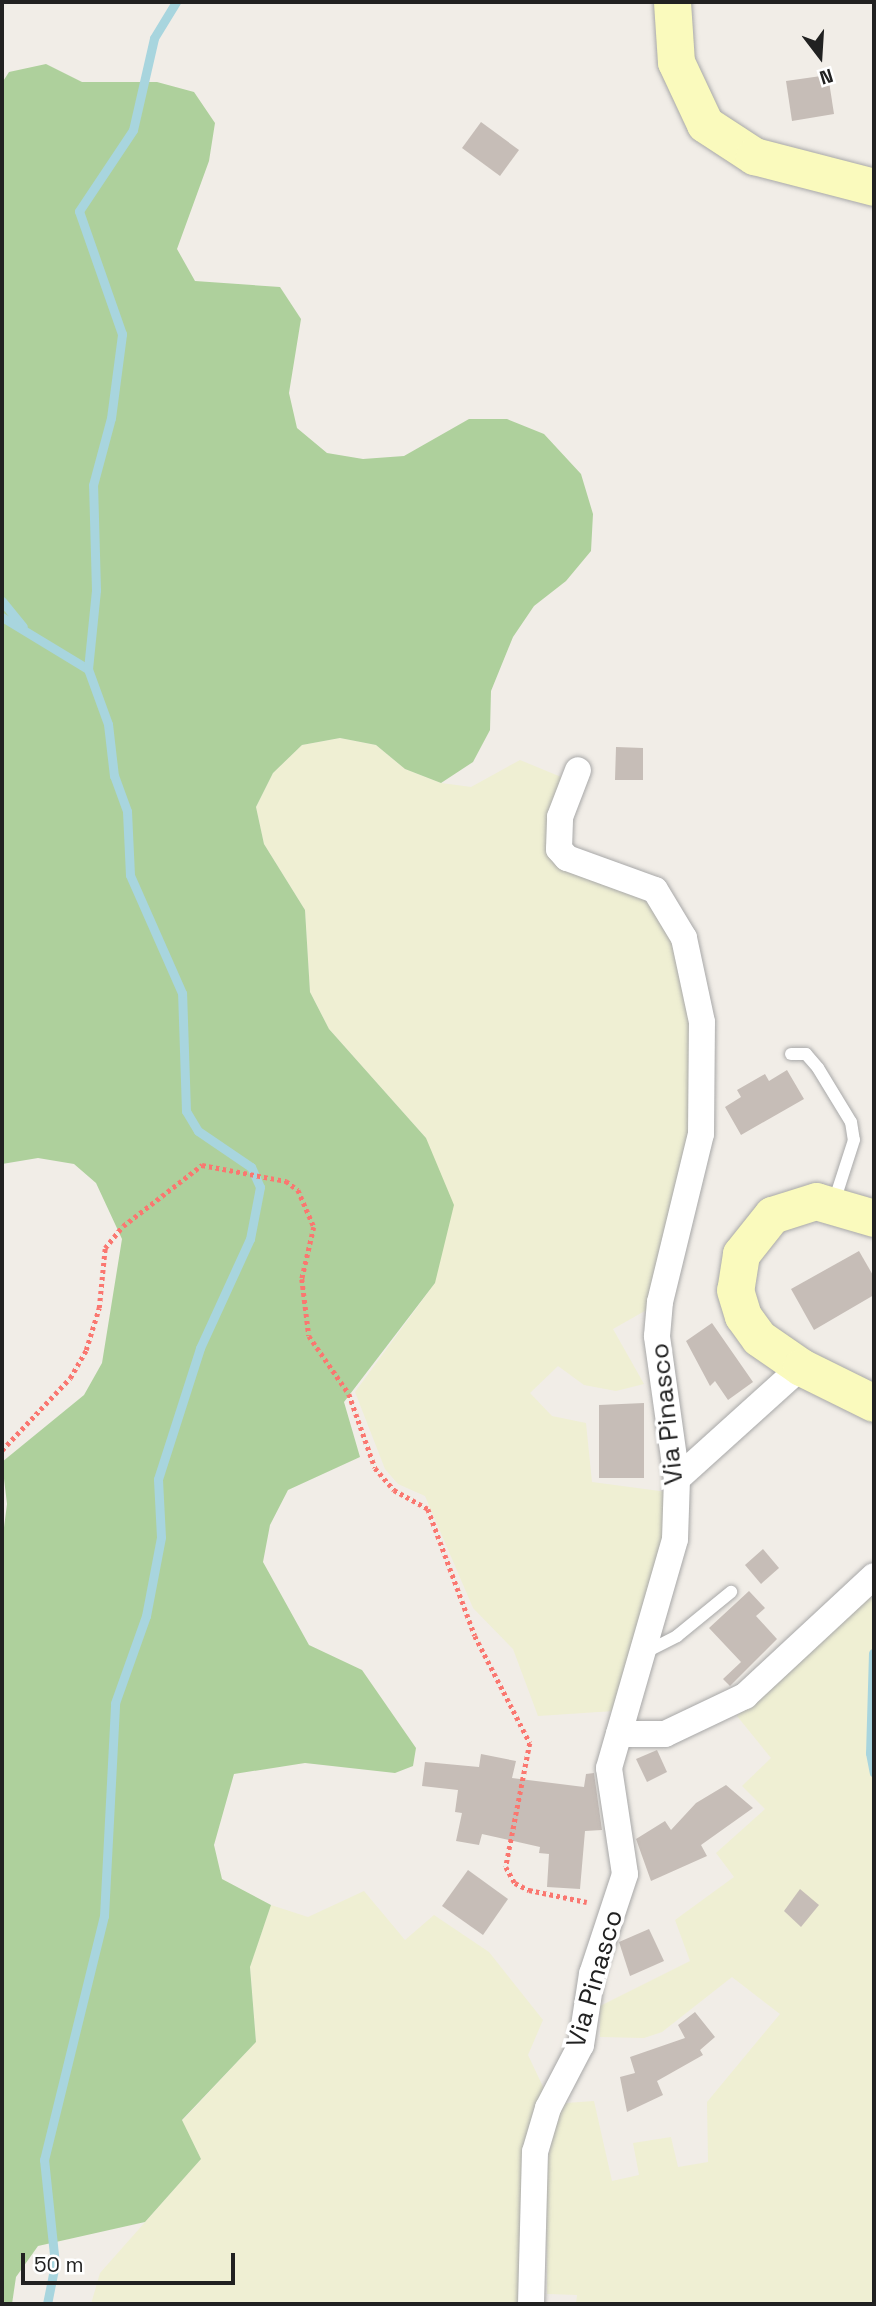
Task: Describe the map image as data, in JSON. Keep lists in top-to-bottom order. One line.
{"streets":{"street":["Via Pinasco"]},"scale_bar":"50 m","north":"bottom"}
